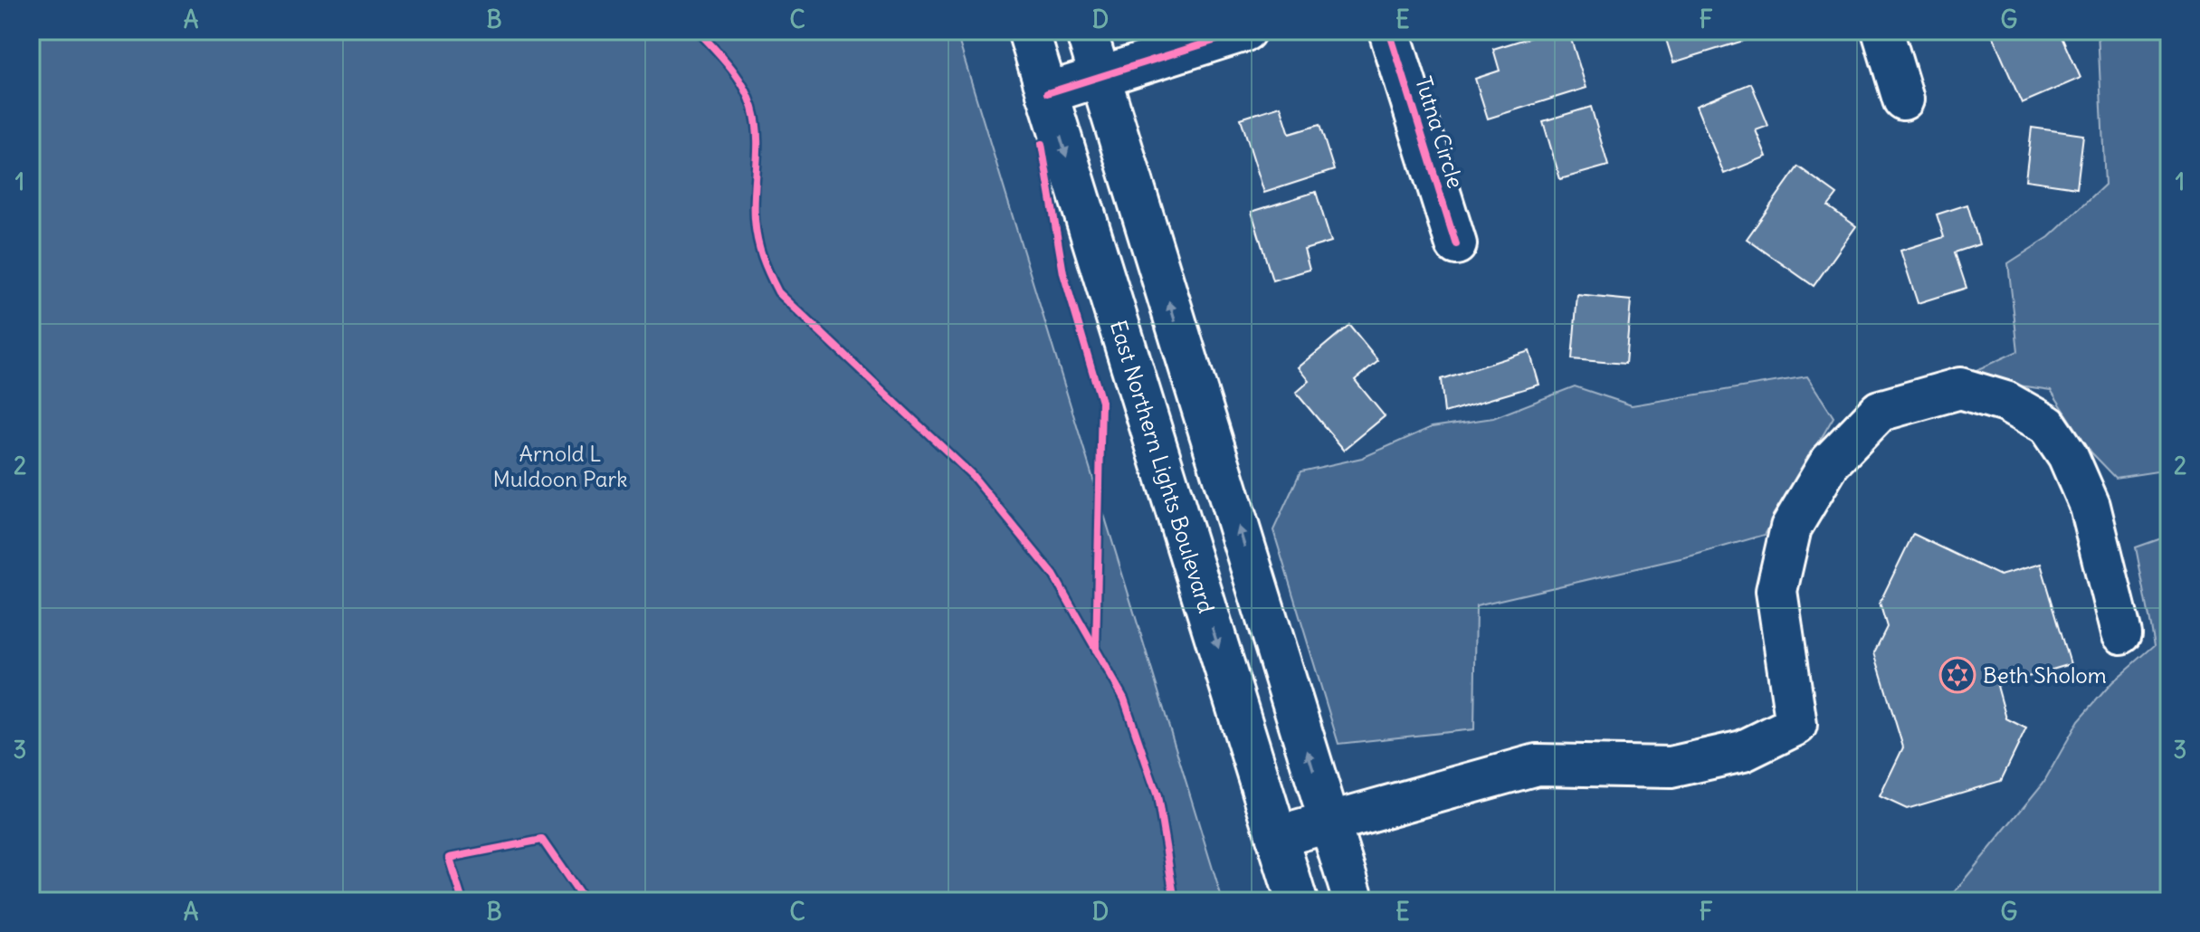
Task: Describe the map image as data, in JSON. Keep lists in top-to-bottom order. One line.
{"streets":{"main road":["Tutna Circle","East Northern Lights Boulevard"]},"parks":["Arnold L Muldoon Park"],"places":{"synagogue":["Beth Sholom"]},"grid":{"columns":["A","B","C","D","E","F","G"],"rows":["1","2","3"]}}
